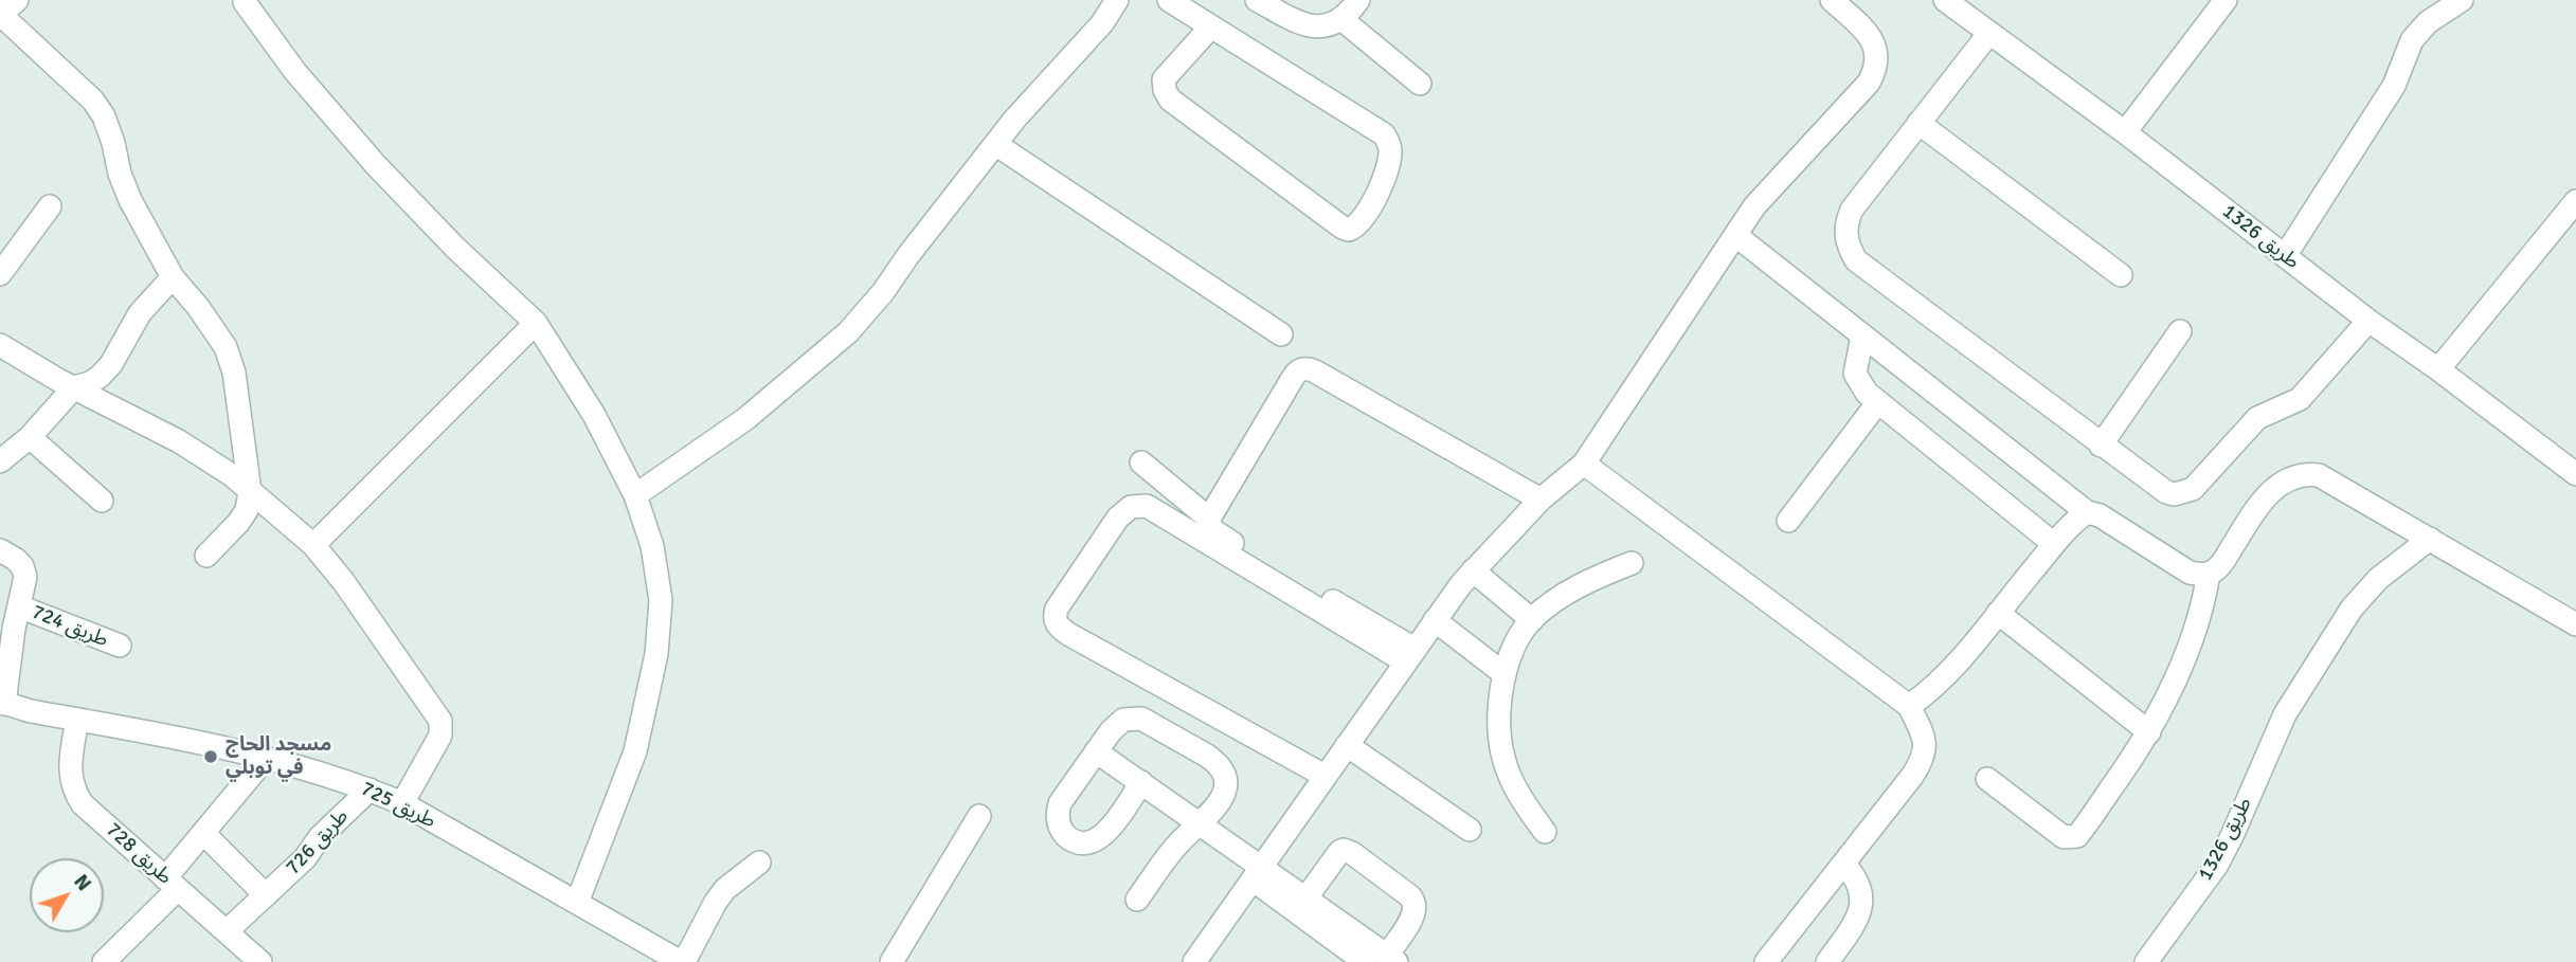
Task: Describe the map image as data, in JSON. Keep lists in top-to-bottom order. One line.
{"streets":{"street":["طريق 1326","طريق 724","طريق 725","طريق 726","طريق 728"]},"crossings":[["طريق 725","طريق 726"],["طريق 725","طريق 728"],["طريق 726","طريق 728"]],"places":["مسجد الحاج في توبلي"],"north":"top right"}
